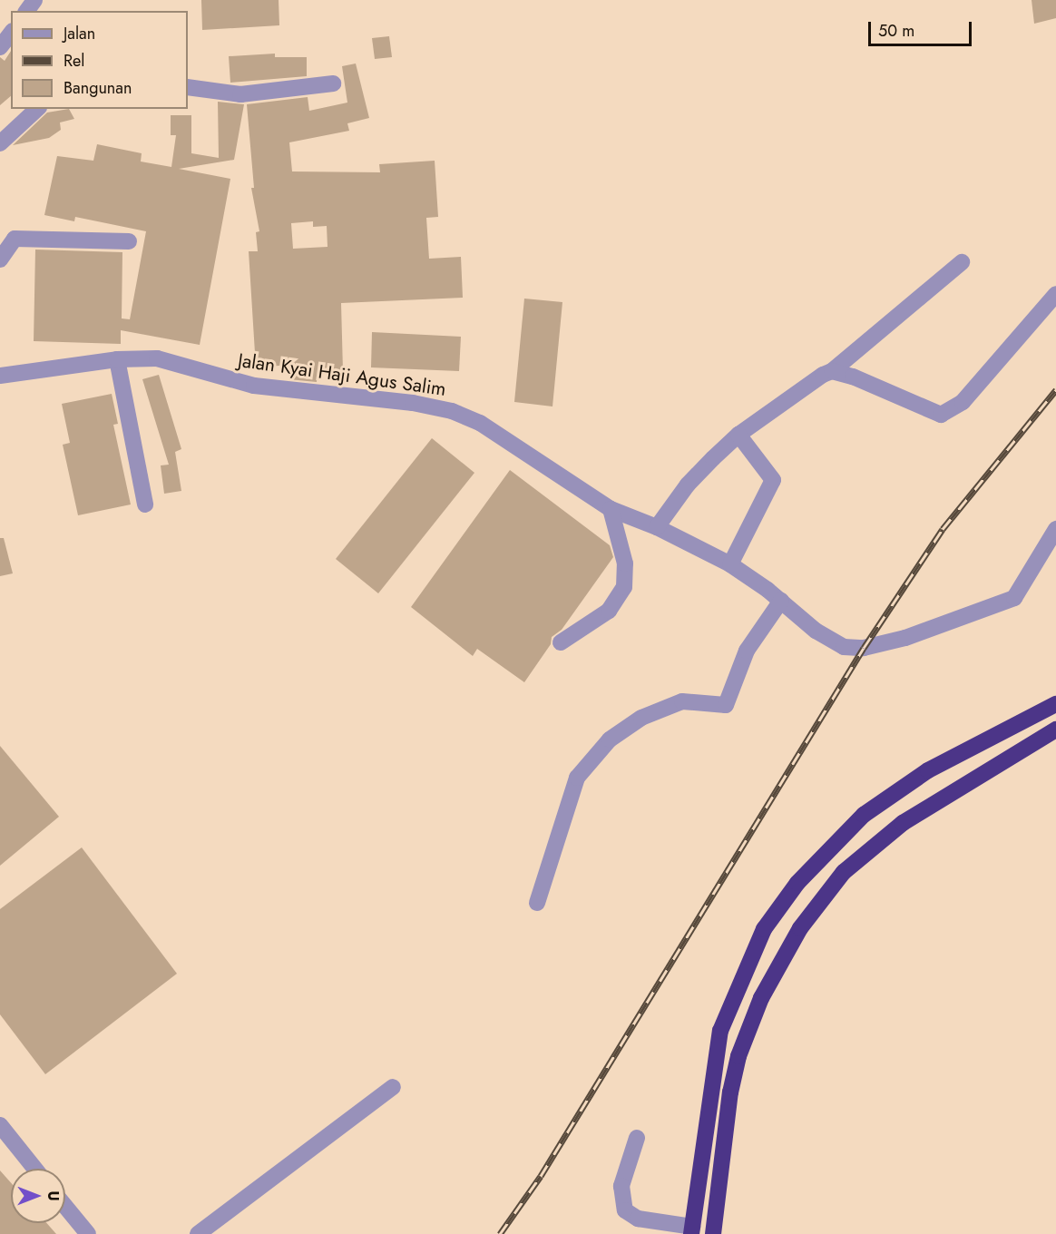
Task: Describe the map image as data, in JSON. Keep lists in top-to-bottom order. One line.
{"streets":{"street":["Jalan Kyai Haji Agus Salim"]},"legend":["Jalan","Rel","Bangunan"],"scale_bar":"50 m","north":"right"}
